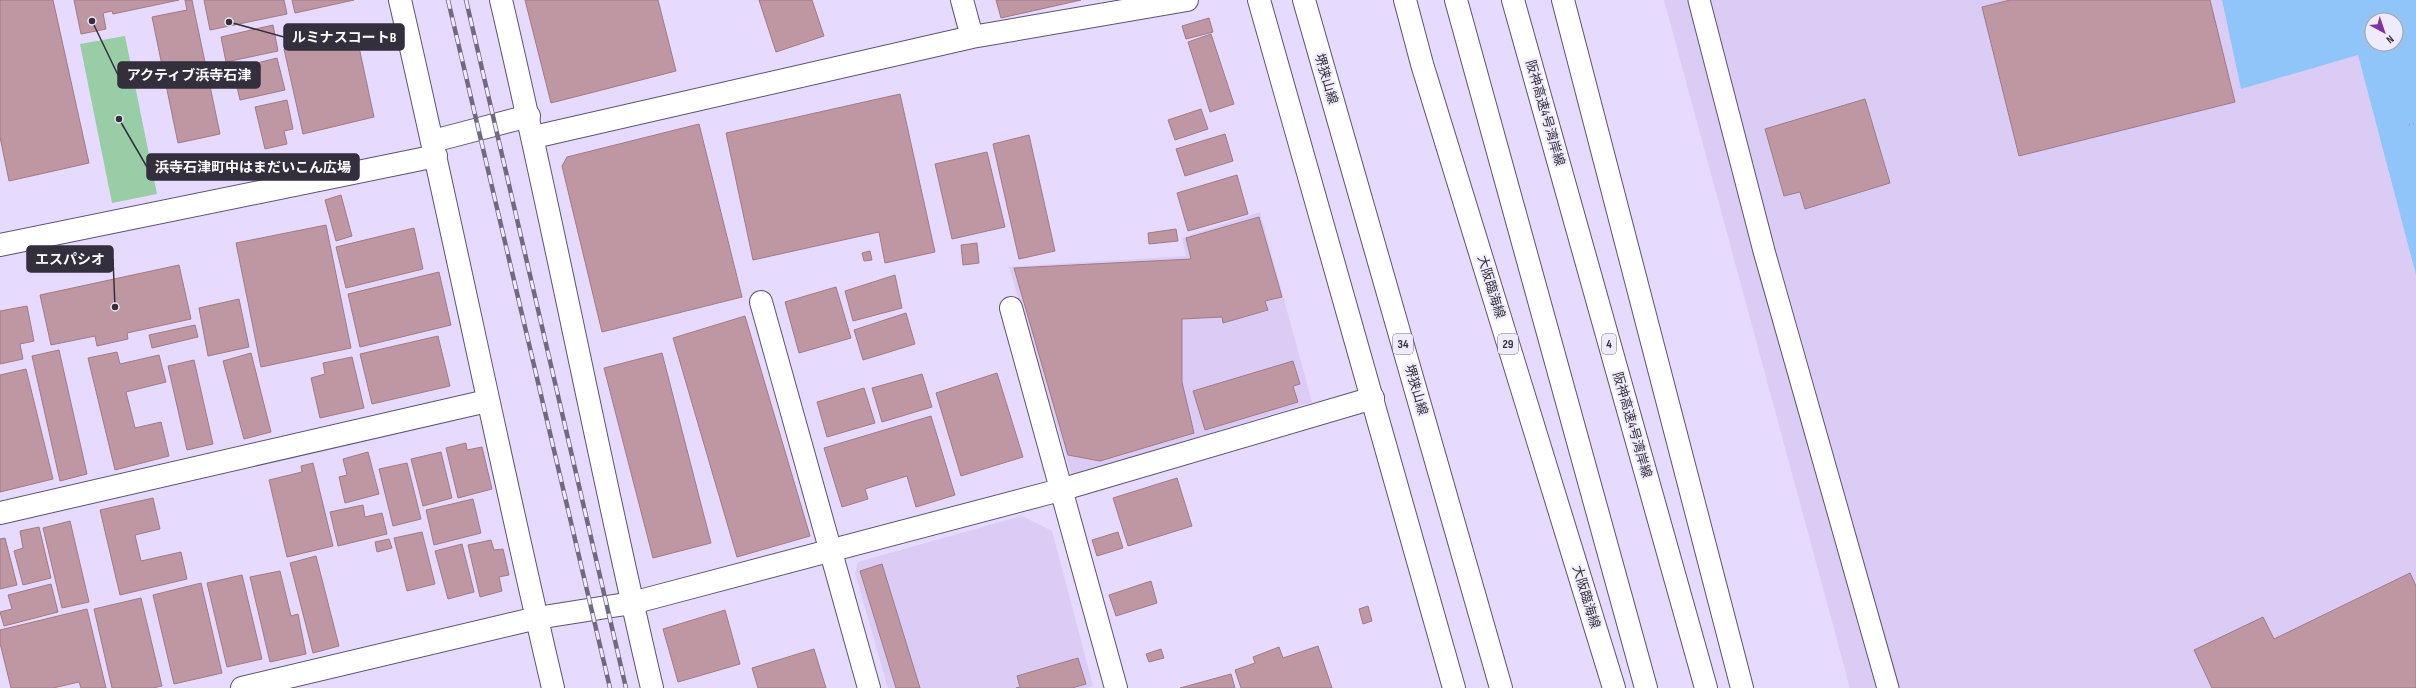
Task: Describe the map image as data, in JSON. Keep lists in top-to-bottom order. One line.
{"streets":{"main road":["堺狭山線","阪神高速4号湾岸線","大阪臨海線","34","29","4"]},"places":["アクティブ浜寺石津","ルミナスコートB","浜寺石津町中はまだいこん広場","エスパシオ"],"north":"bottom right"}
